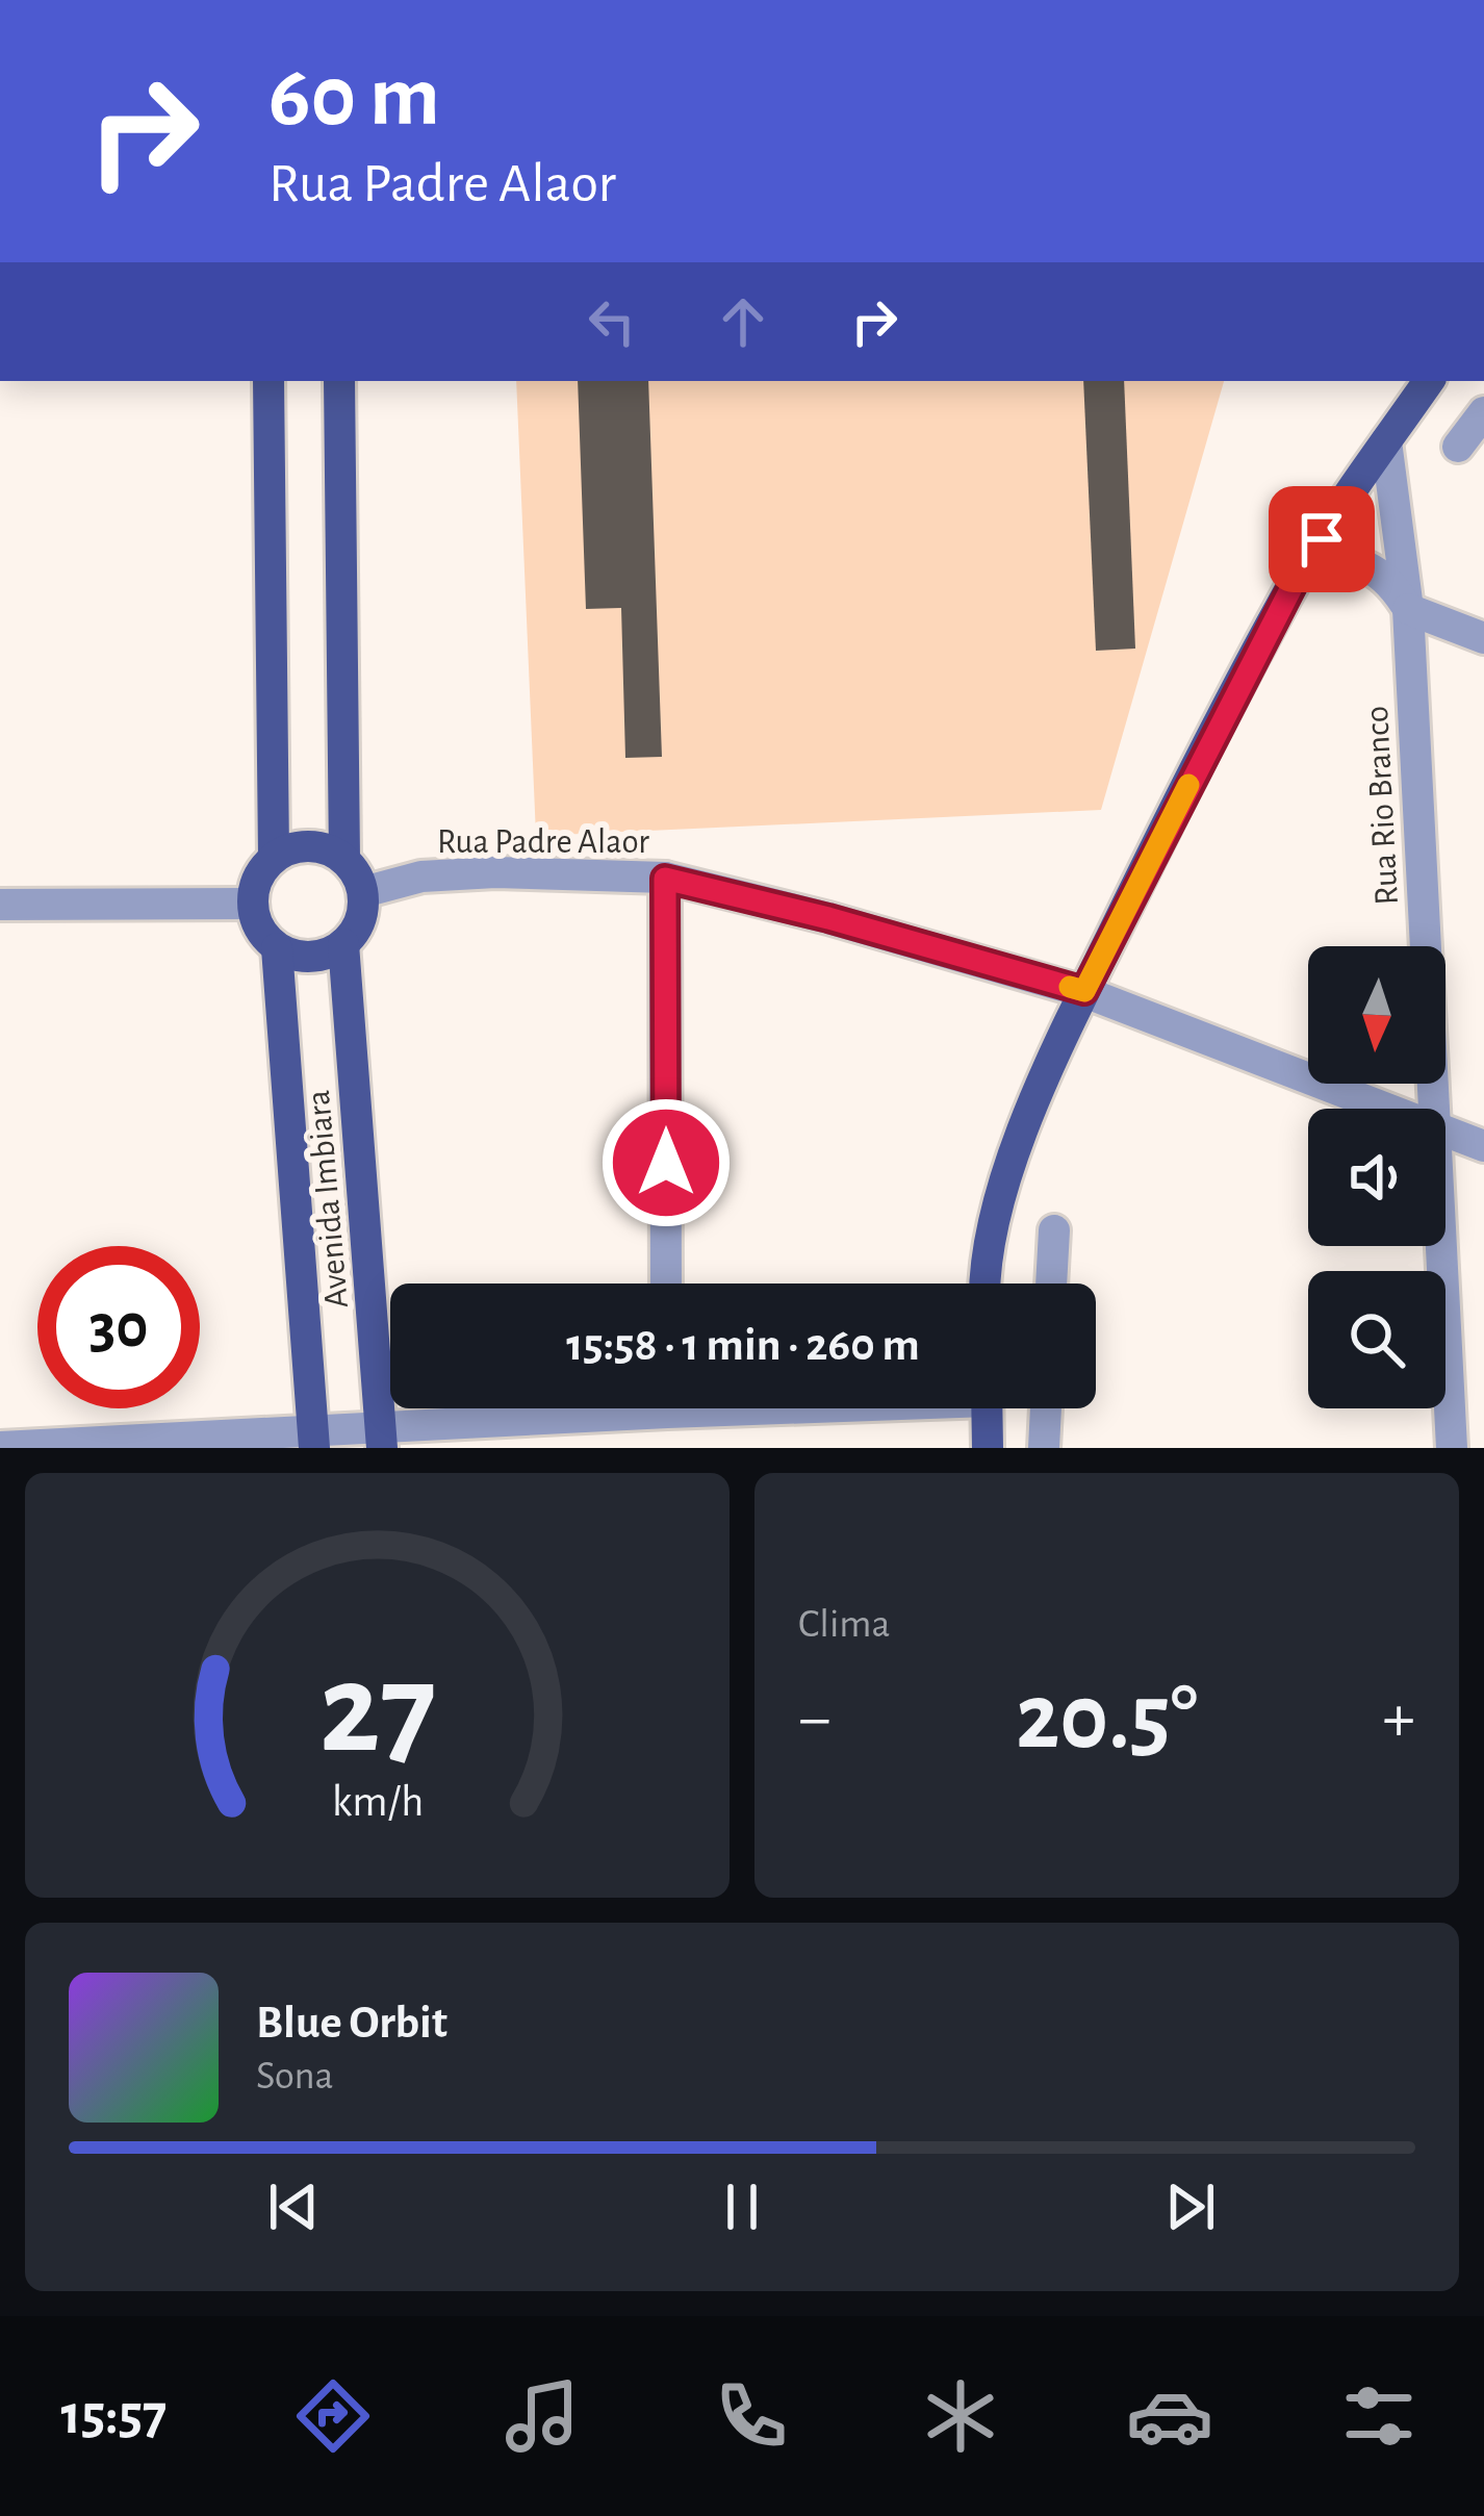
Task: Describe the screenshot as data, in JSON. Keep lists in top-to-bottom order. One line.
{"streets":{"main road":["Avenida Imbiara"],"street":["Rua Rio Branco","Rua Padre Alaor"]},"crossings":[["Rua Padre Alaor","Avenida Imbiara"]],"north":"bottom","page":{"turn":["60 m","Rua Padre Alaor"],"limit":"30","trip":"15:58 · 1 min · 260 m","tile":"Clima","heat":["−","20.5°","+"],"song":["Blue Orbit","Sona"],"tabs":"15:57","gauge":["27","km/h"]}}
